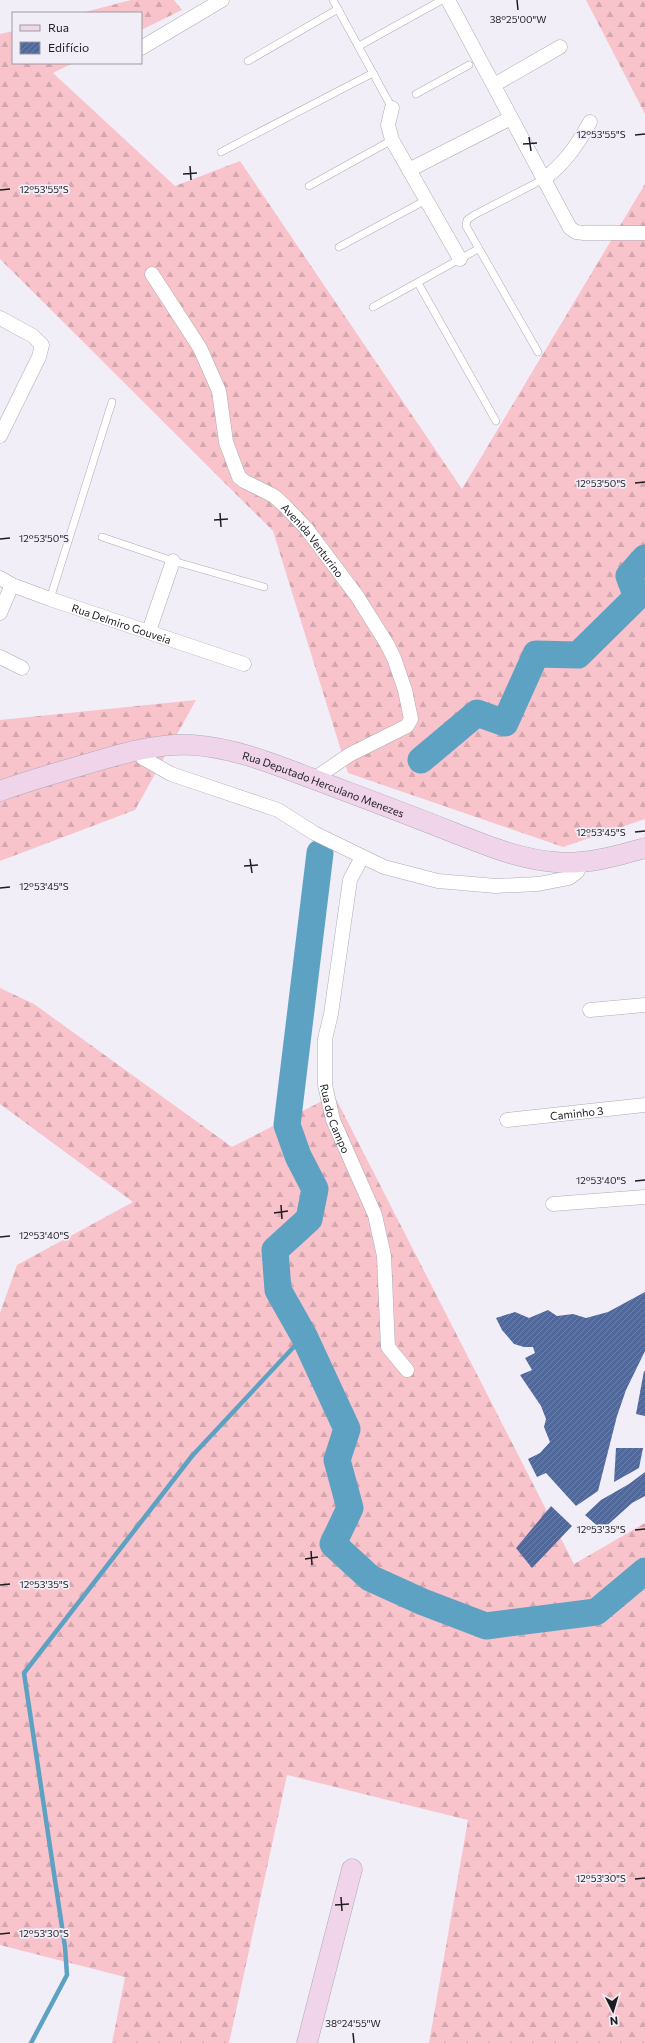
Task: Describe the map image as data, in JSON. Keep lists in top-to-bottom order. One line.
{"streets":{"main road":["Rua Deputado Herculano Menezes"],"street":["Avenida Venturino","Rua Delmiro Gouveia","Caminho 3","Rua do Campo"]},"crossings":[["Avenida Venturino","Rua Deputado Herculano Menezes"]],"legend":["Rua","Edifício"],"north":"bottom","coordinates":["38°25'00\"W","12°53'55\"S","12°53'50\"S","12°53'45\"S","12°53'40\"S","12°53'35\"S","12°53'30\"S","38°24'55\"W"]}
